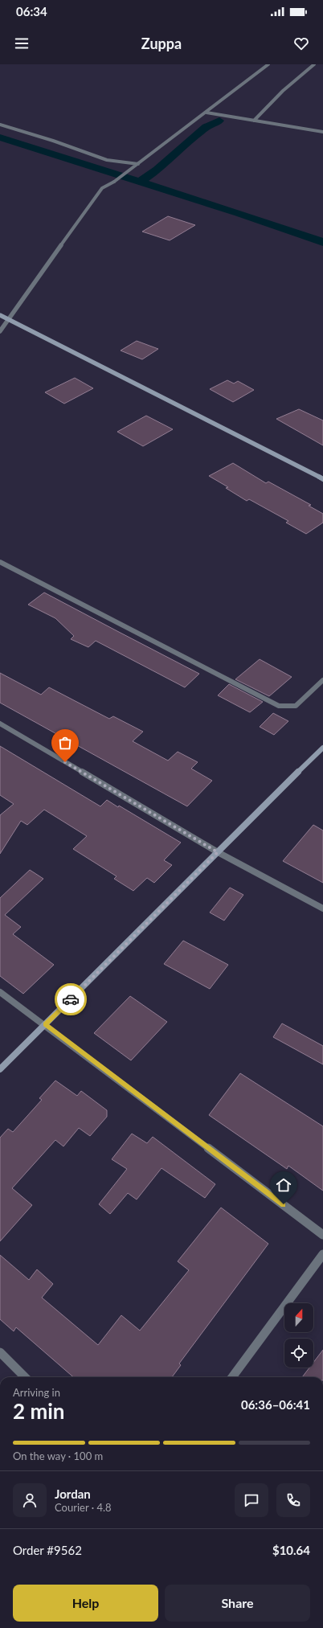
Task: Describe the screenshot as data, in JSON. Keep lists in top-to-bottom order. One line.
{"north":"top","page":{"status":"06:34","header":"Zuppa","heading":["2 min","Arriving in","06:36–06:41"],"panel":["Jordan","Courier · 4.8","Order #9562","$10.64"],"bar":"On the way · 100 m","buttons":["Help","Share"]}}
